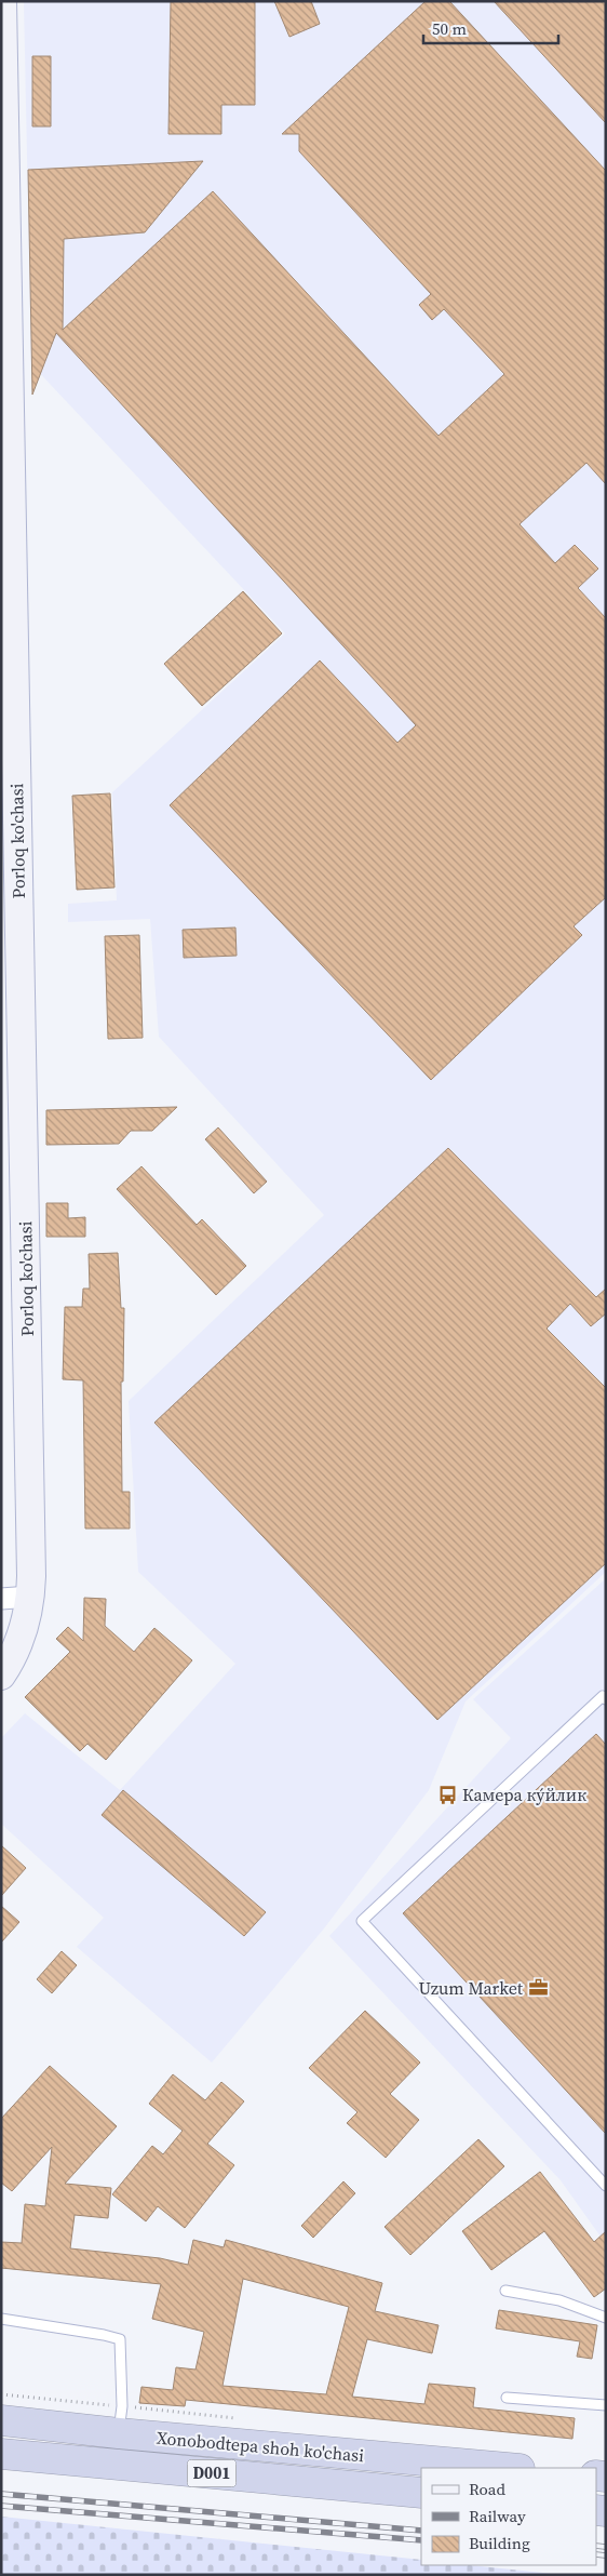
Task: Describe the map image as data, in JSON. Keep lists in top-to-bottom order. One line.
{"streets":{"highway":["Xonobodtepa shoh ko'chasi","D001"],"main road":["Porloq ko'chasi"]},"places":{"bus stop":["Камера ку́йлик"],"office":["Uzum Market"]},"legend":["Road","Railway","Building"],"scale_bar":"50 m"}
